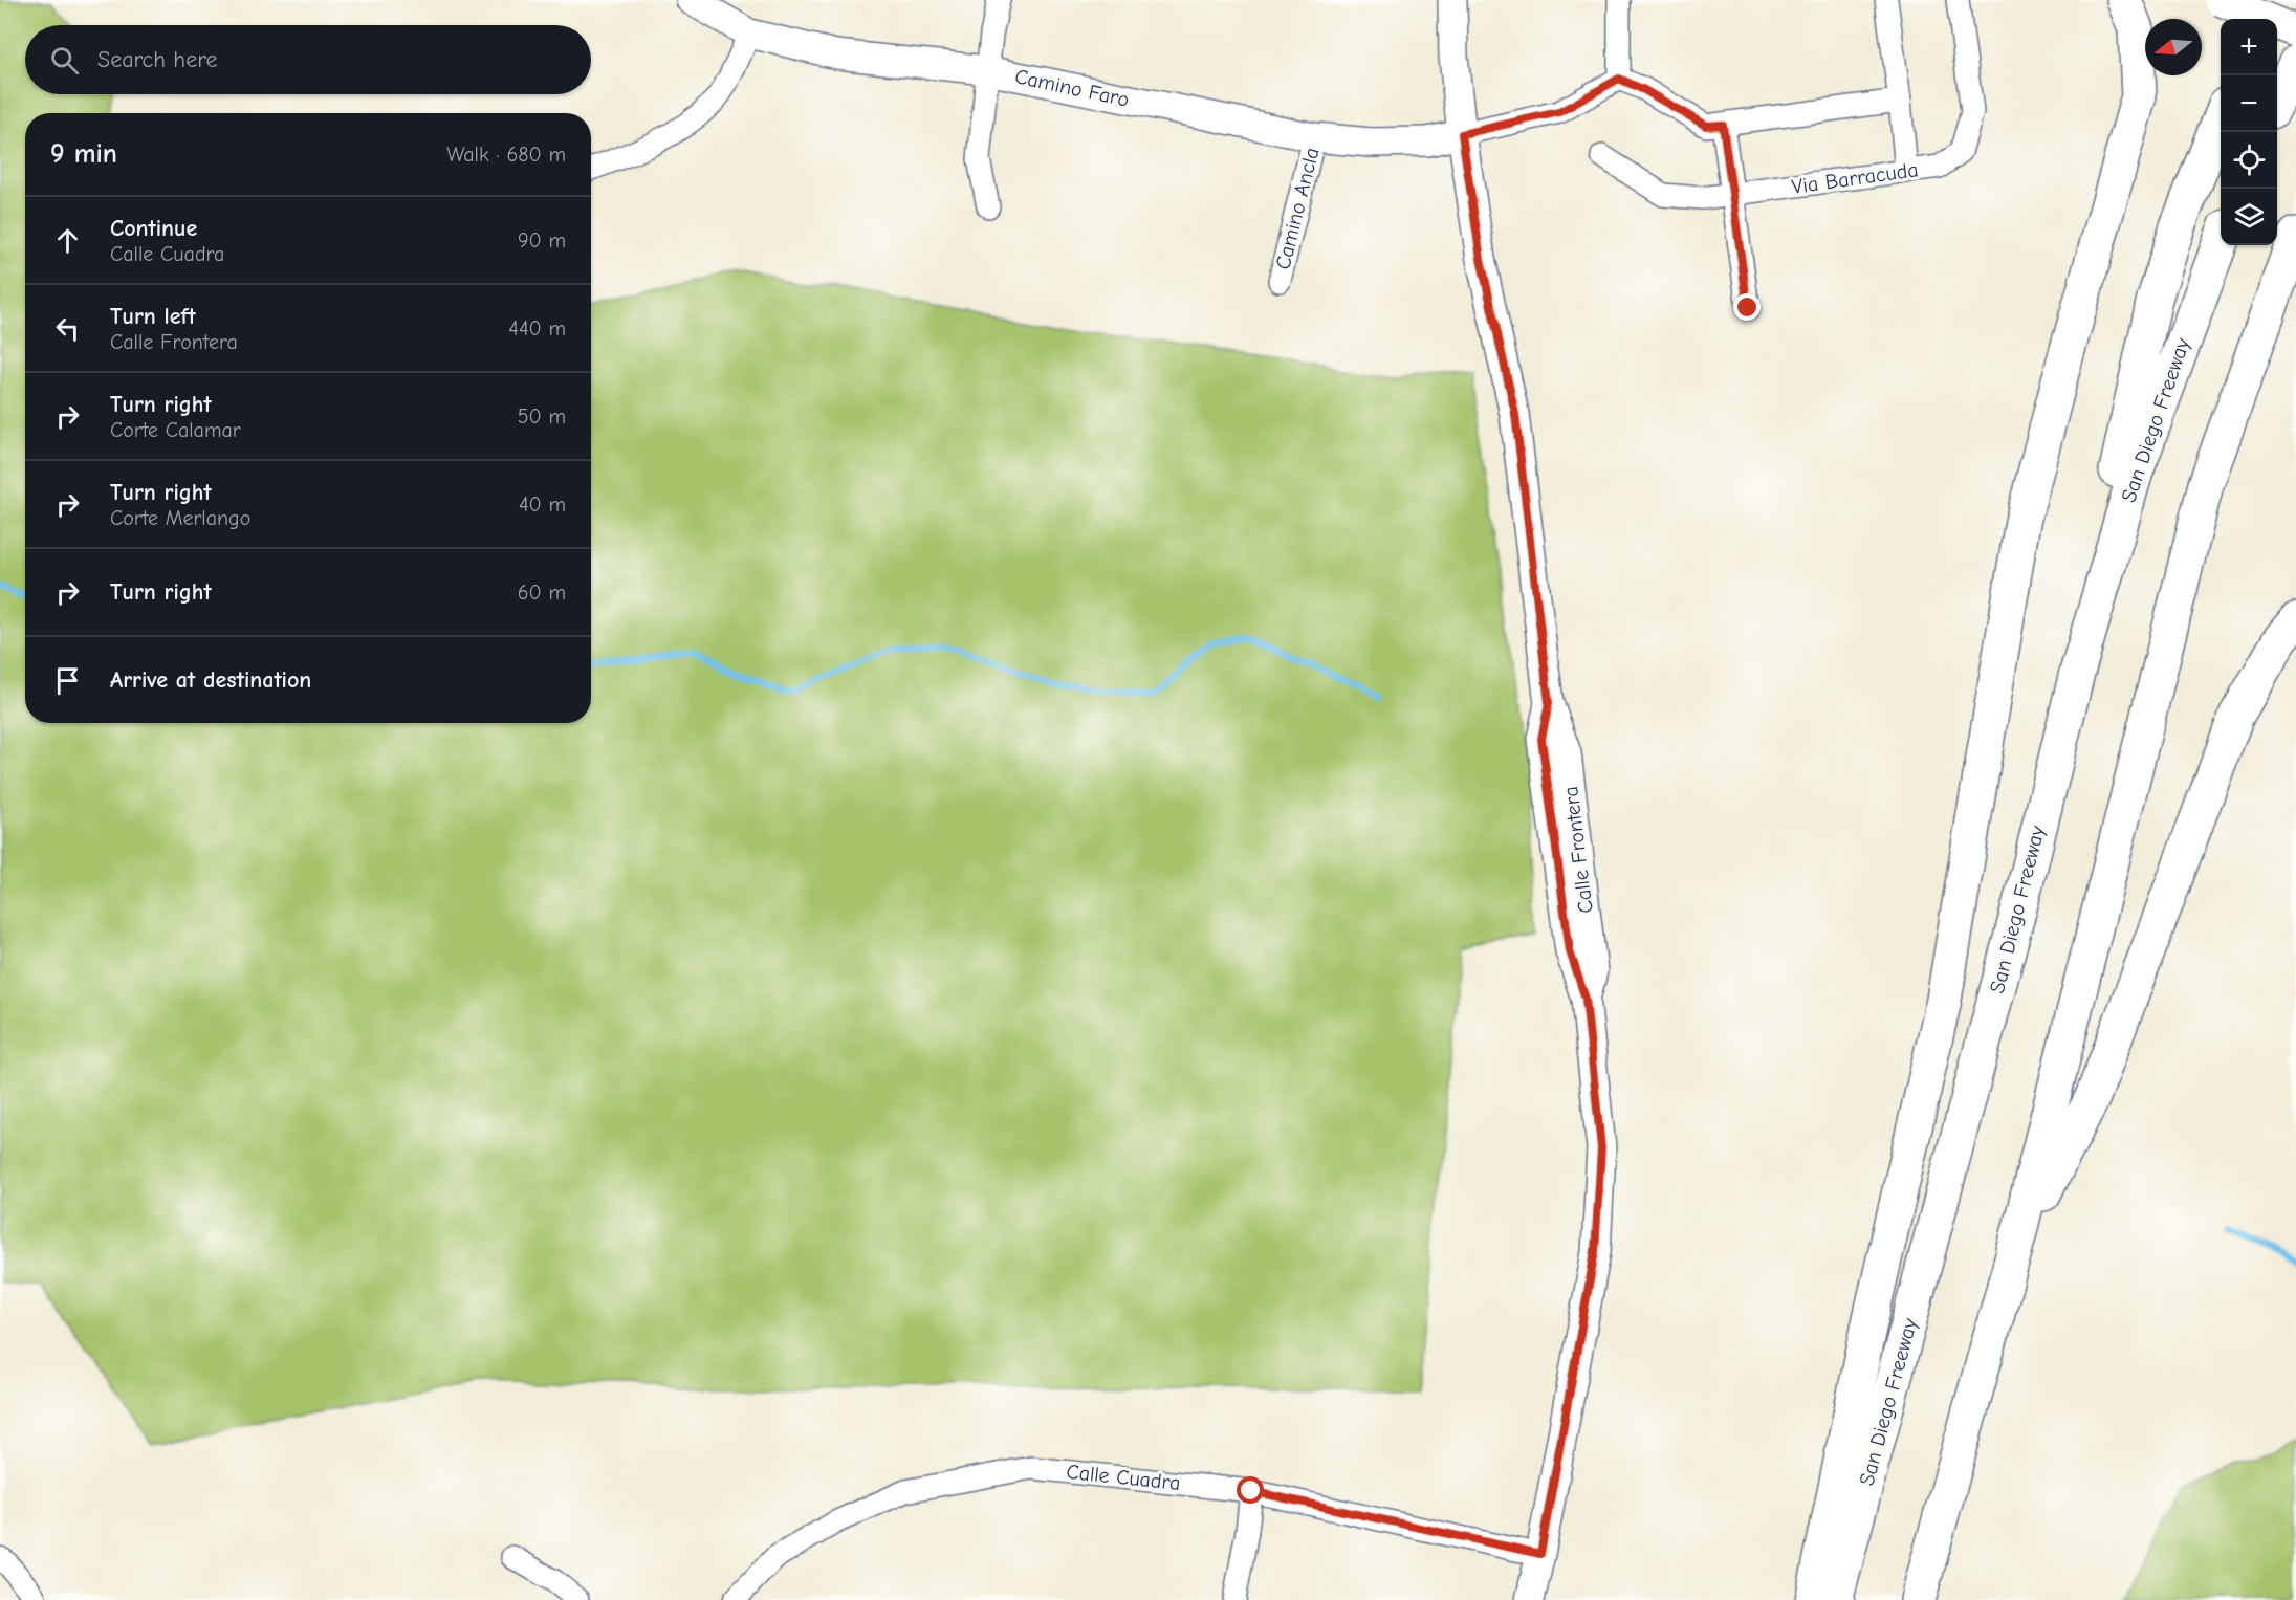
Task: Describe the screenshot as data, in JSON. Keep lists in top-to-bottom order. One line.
{"streets":{"highway":["San Diego Freeway"],"street":["Camino Faro","Via Barracuda","Camino Ancla","Calle Frontera","Calle Cuadra"]},"crossings":[["Camino Faro","Camino Ancla"],["Camino Faro","Calle Frontera"],["Calle Frontera","Calle Cuadra"]],"north":"left","page":{"map_buttons":["+","−"],"search":"Search here","heading":["9 min","Walk · 680 m"],"list":[["Continue","Calle Cuadra","90 m"],["Turn left","Calle Frontera","440 m"],["Turn right","Corte Calamar","50 m"],["Turn right","Corte Merlango","40 m"],["Turn right","60 m"],"Arrive at destination"]}}
